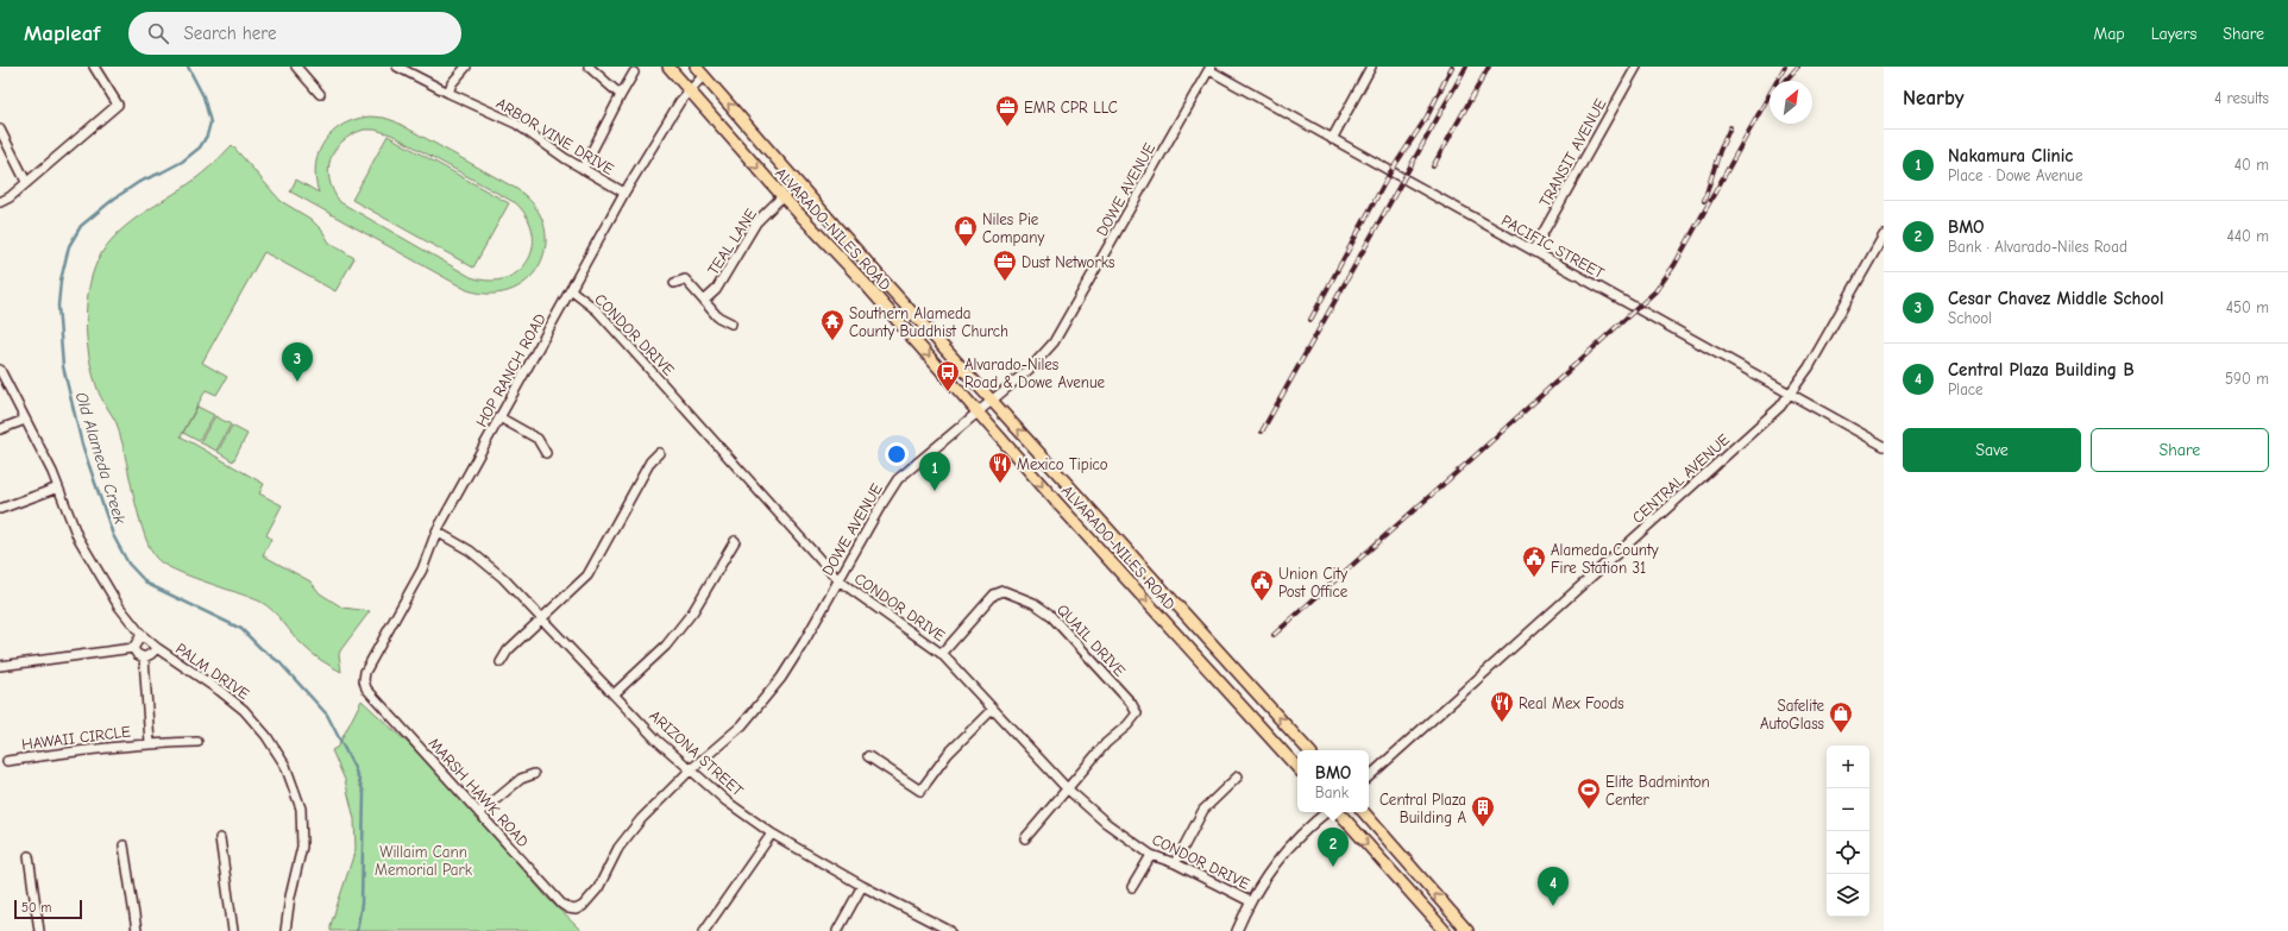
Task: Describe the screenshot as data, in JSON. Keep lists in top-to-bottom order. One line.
{"streets":{"main road":["ALVARADO-NILES ROAD"],"street":["ARBOR VINE DRIVE","TRANSIT AVENUE","DOWE AVENUE","TEAL LANE","PACIFIC STREET","CONDOR DRIVE","HOP RANCH ROAD","CENTRAL AVENUE","QUAIL DRIVE","PALM DRIVE","HAWAII CIRCLE","ARIZONA STREET","MARSH HAWK ROAD"]},"crossings":[["ARBOR VINE DRIVE","HOP RANCH ROAD"],["TRANSIT AVENUE","PACIFIC STREET"],["DOWE AVENUE","ALVARADO-NILES ROAD"],["DOWE AVENUE","PACIFIC STREET"],["DOWE AVENUE","CONDOR DRIVE"],["DOWE AVENUE","ARIZONA STREET"],["DOWE AVENUE","MARSH HAWK ROAD"],["ALVARADO-NILES ROAD","TEAL LANE"],["ALVARADO-NILES ROAD","HOP RANCH ROAD"],["PACIFIC STREET","CENTRAL AVENUE"],["CONDOR DRIVE","HOP RANCH ROAD"],["CONDOR DRIVE","QUAIL DRIVE"],["HOP RANCH ROAD","ARIZONA STREET"],["HOP RANCH ROAD","MARSH HAWK ROAD"],["PALM DRIVE","HAWAII CIRCLE"]],"water":["Old Alameda Creek"],"parks":["Willaim Cann Memorial Park"],"places":{"office":["EMR CPR LLC","Dust Networks"],"shop":["Niles Pie Company","Safelite AutoGlass"],"temple":["Southern Alameda County Buddhist Church"],"bus stop":["Alvarado-Niles Road & Dowe Avenue"],"restaurant":["Mexico Tipico","Real Mex Foods"],"public building":["Alameda County Fire Station 31","Union City Post Office"],"sports":["Elite Badminton Center"],"building":["Central Plaza Building A"]},"scale_bar":"50 m","north":"top right","page":{"header":"Mapleaf","search":"Search here","nav":["Map","Layers","Share"],"heading":["Nearby","4 results"],"list":[{"mark":"1","name":"Nakamura Clinic","note":"Place · Dowe Avenue","value":"40 m"},{"mark":"2","name":"BMO","note":"Bank · Alvarado-Niles Road","value":"440 m"},{"mark":"3","name":"Cesar Chavez Middle School","note":"School","value":"450 m"},{"mark":"4","name":"Central Plaza Building B","note":"Place","value":"590 m"}],"pins":["3","1","2","4"],"buttons":["Save","Share"],"map_buttons":["+","−"],"popup":["BMO","Bank"],"scale":"50 m"}}
